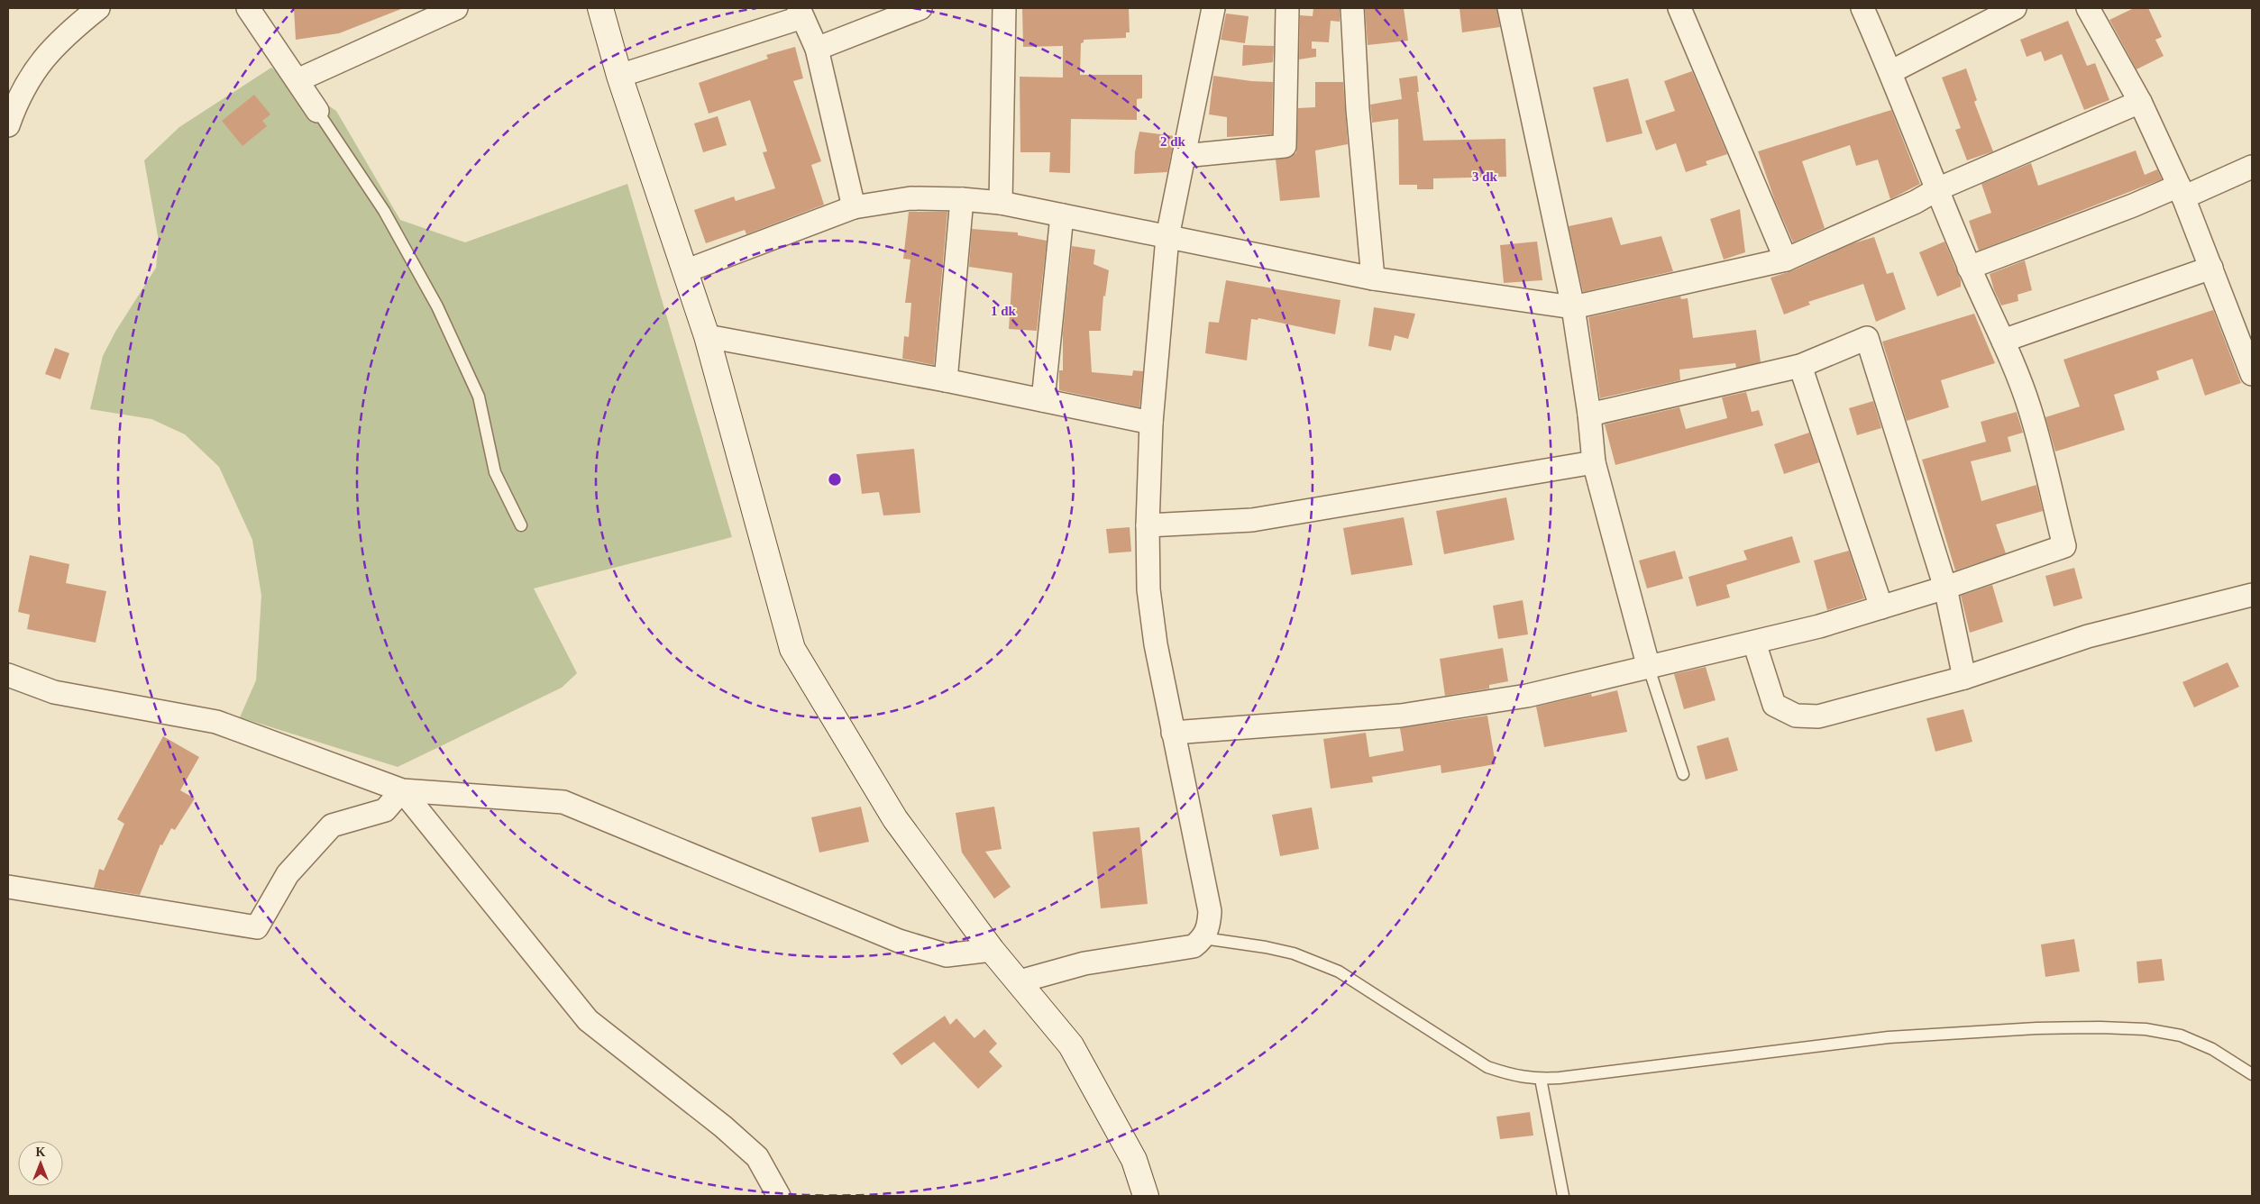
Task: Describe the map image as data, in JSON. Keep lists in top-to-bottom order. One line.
{"north":"top","rings":["2 dk","3 dk","1 dk"]}
